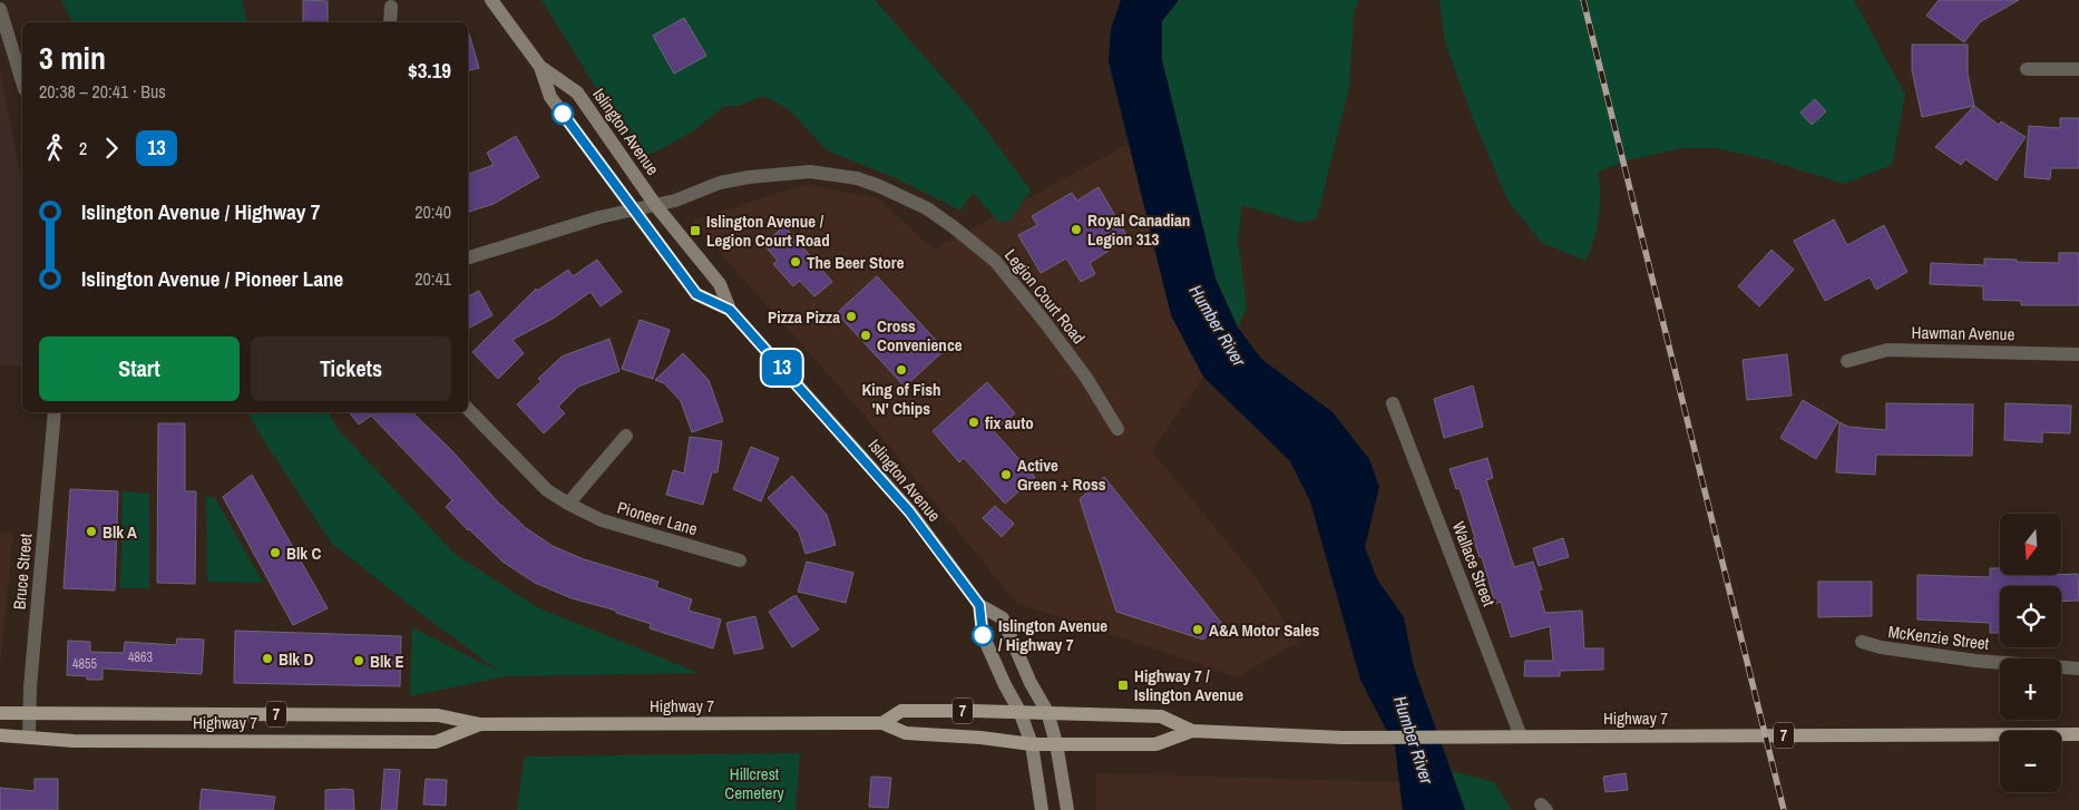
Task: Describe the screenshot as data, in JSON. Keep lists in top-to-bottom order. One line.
{"streets":{"main road":["Islington Avenue","Highway 7","7"],"street":["Legion Court Road","Hawman Avenue","Pioneer Lane","Wallace Street","Bruce Street","McKenzie Street"]},"crossings":[["Islington Avenue","Legion Court Road"],["Islington Avenue","Highway 7"],["Wallace Street","Highway 7"],["Bruce Street","Highway 7"]],"water":["Humber River"],"parks":["Hillcrest Cemetery"],"places":{"other":["Royal Canadian Legion 313","The Beer Store","Pizza Pizza","Cross Convenience","King of Fish 'N' Chips","fix auto","Active Green + Ross","Blk A","Blk C","A&A Motor Sales","Islington Avenue / Highway 7","Blk D","Blk E"],"transit":["Islington Avenue / Legion Court Road","Highway 7 / Islington Avenue"]},"lines":["bus line 13"],"house_numbers":["4863","4855"],"north":"bottom","page":{"on_map":"13","heading":["3 min","20:38 – 20:41 · Bus","$3.19"],"legs":["2","13"],"list":[{"name":"Islington Avenue / Highway 7","value":"20:40"},{"name":"Islington Avenue / Pioneer Lane","value":"20:41"}],"buttons":["Start","Tickets"],"map_buttons":["+","−"]}}
